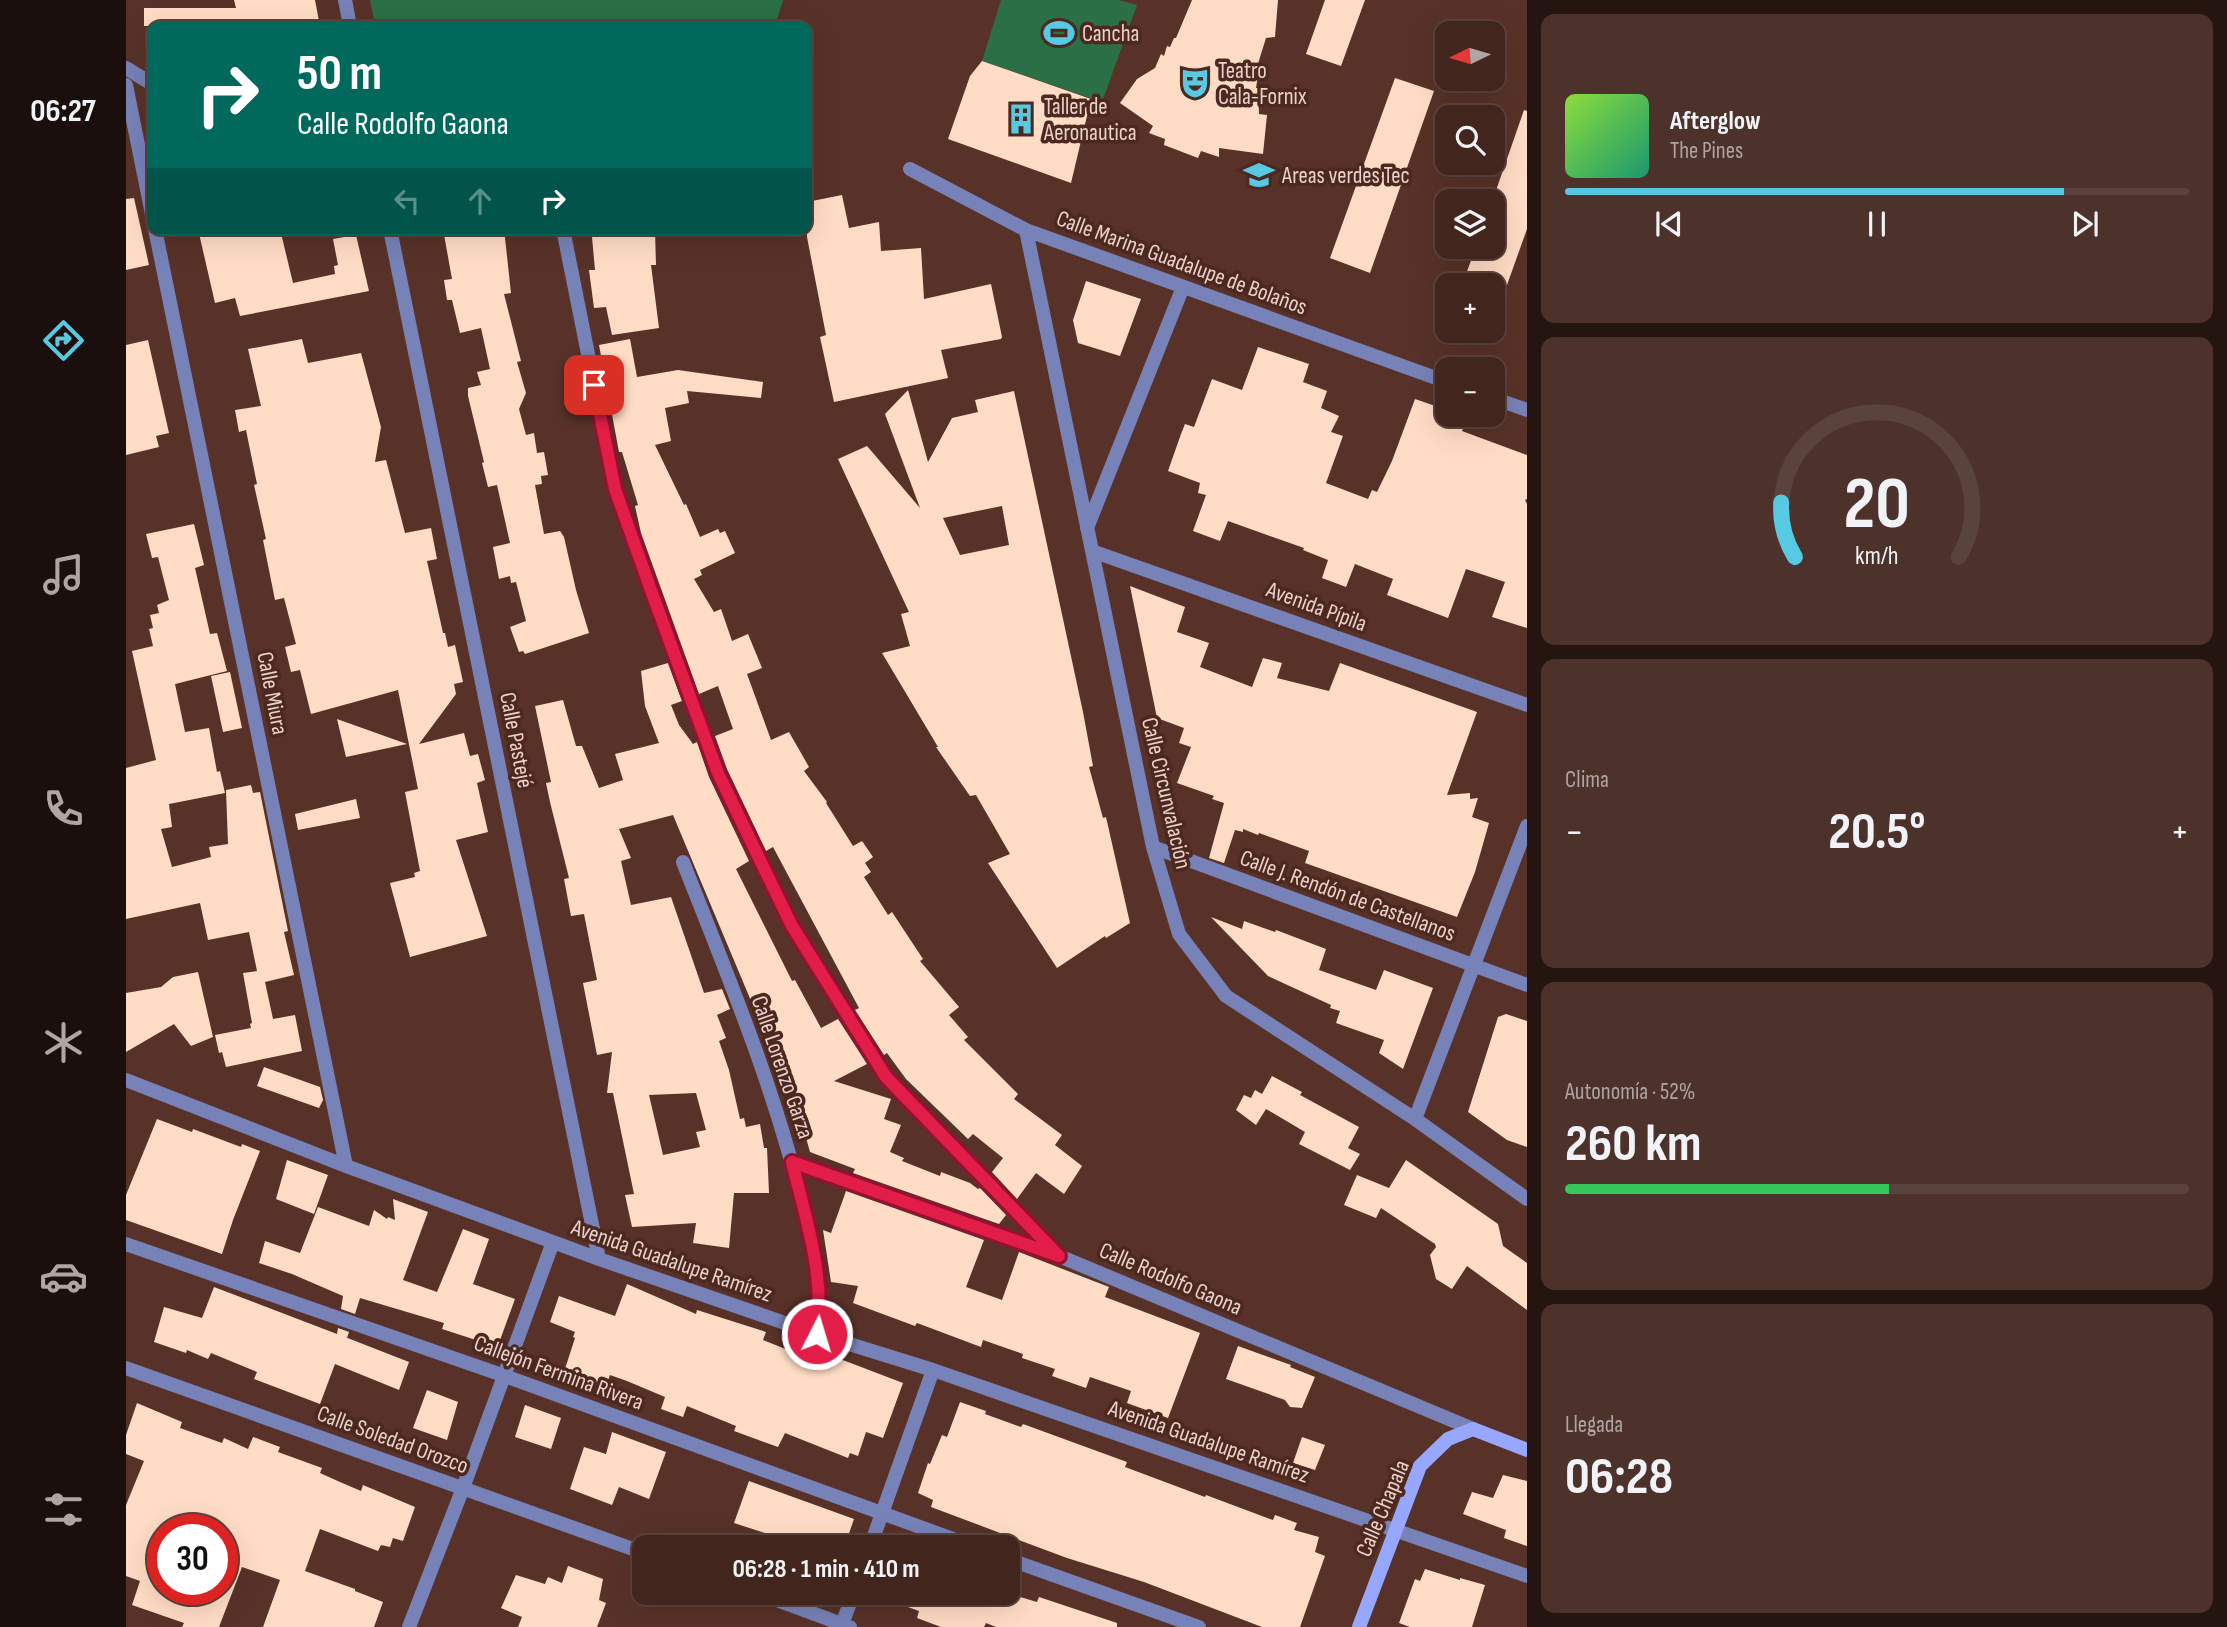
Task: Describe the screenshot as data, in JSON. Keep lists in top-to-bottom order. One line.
{"streets":{"street":["Calle Marina Guadalupe de Bolaños","Avenida Pípila","Calle Miura","Calle Pastejé","Calle Circunvalación","Calle J. Rendón de Castellanos","Calle Lorenzo Garza","Avenida Guadalupe Ramírez","Calle Rodolfo Gaona","Callejón Fermina Rivera","Calle Soledad Orozco","Calle Chapala"]},"crossings":[["Calle Marina Guadalupe de Bolaños","Calle Circunvalación"],["Avenida Pípila","Calle Circunvalación"],["Calle Miura","Avenida Guadalupe Ramírez"],["Calle Pastejé","Avenida Guadalupe Ramírez"],["Calle Circunvalación","Calle J. Rendón de Castellanos"],["Calle Lorenzo Garza","Avenida Guadalupe Ramírez"],["Calle Lorenzo Garza","Calle Rodolfo Gaona"],["Avenida Guadalupe Ramírez","Calle Chapala"],["Calle Rodolfo Gaona","Calle Chapala"]],"places":{"sports":["Cancha"],"theatre":["Teatro Cala-Fornix"],"building":["Taller de Aeronautica"],"school or university":["Areas verdes Tec"]},"north":"left","page":{"tabs":"06:27","map_buttons":["+","−"],"turn":["50 m","Calle Rodolfo Gaona"],"song":["Afterglow","The Pines"],"tile":["Clima",["Autonomía · 52%","260 km"],["Llegada","06:28"]],"heat":["−","20.5°","+"],"limit":"30","trip":"06:28 · 1 min · 410 m","gauge":["20","km/h"]}}
